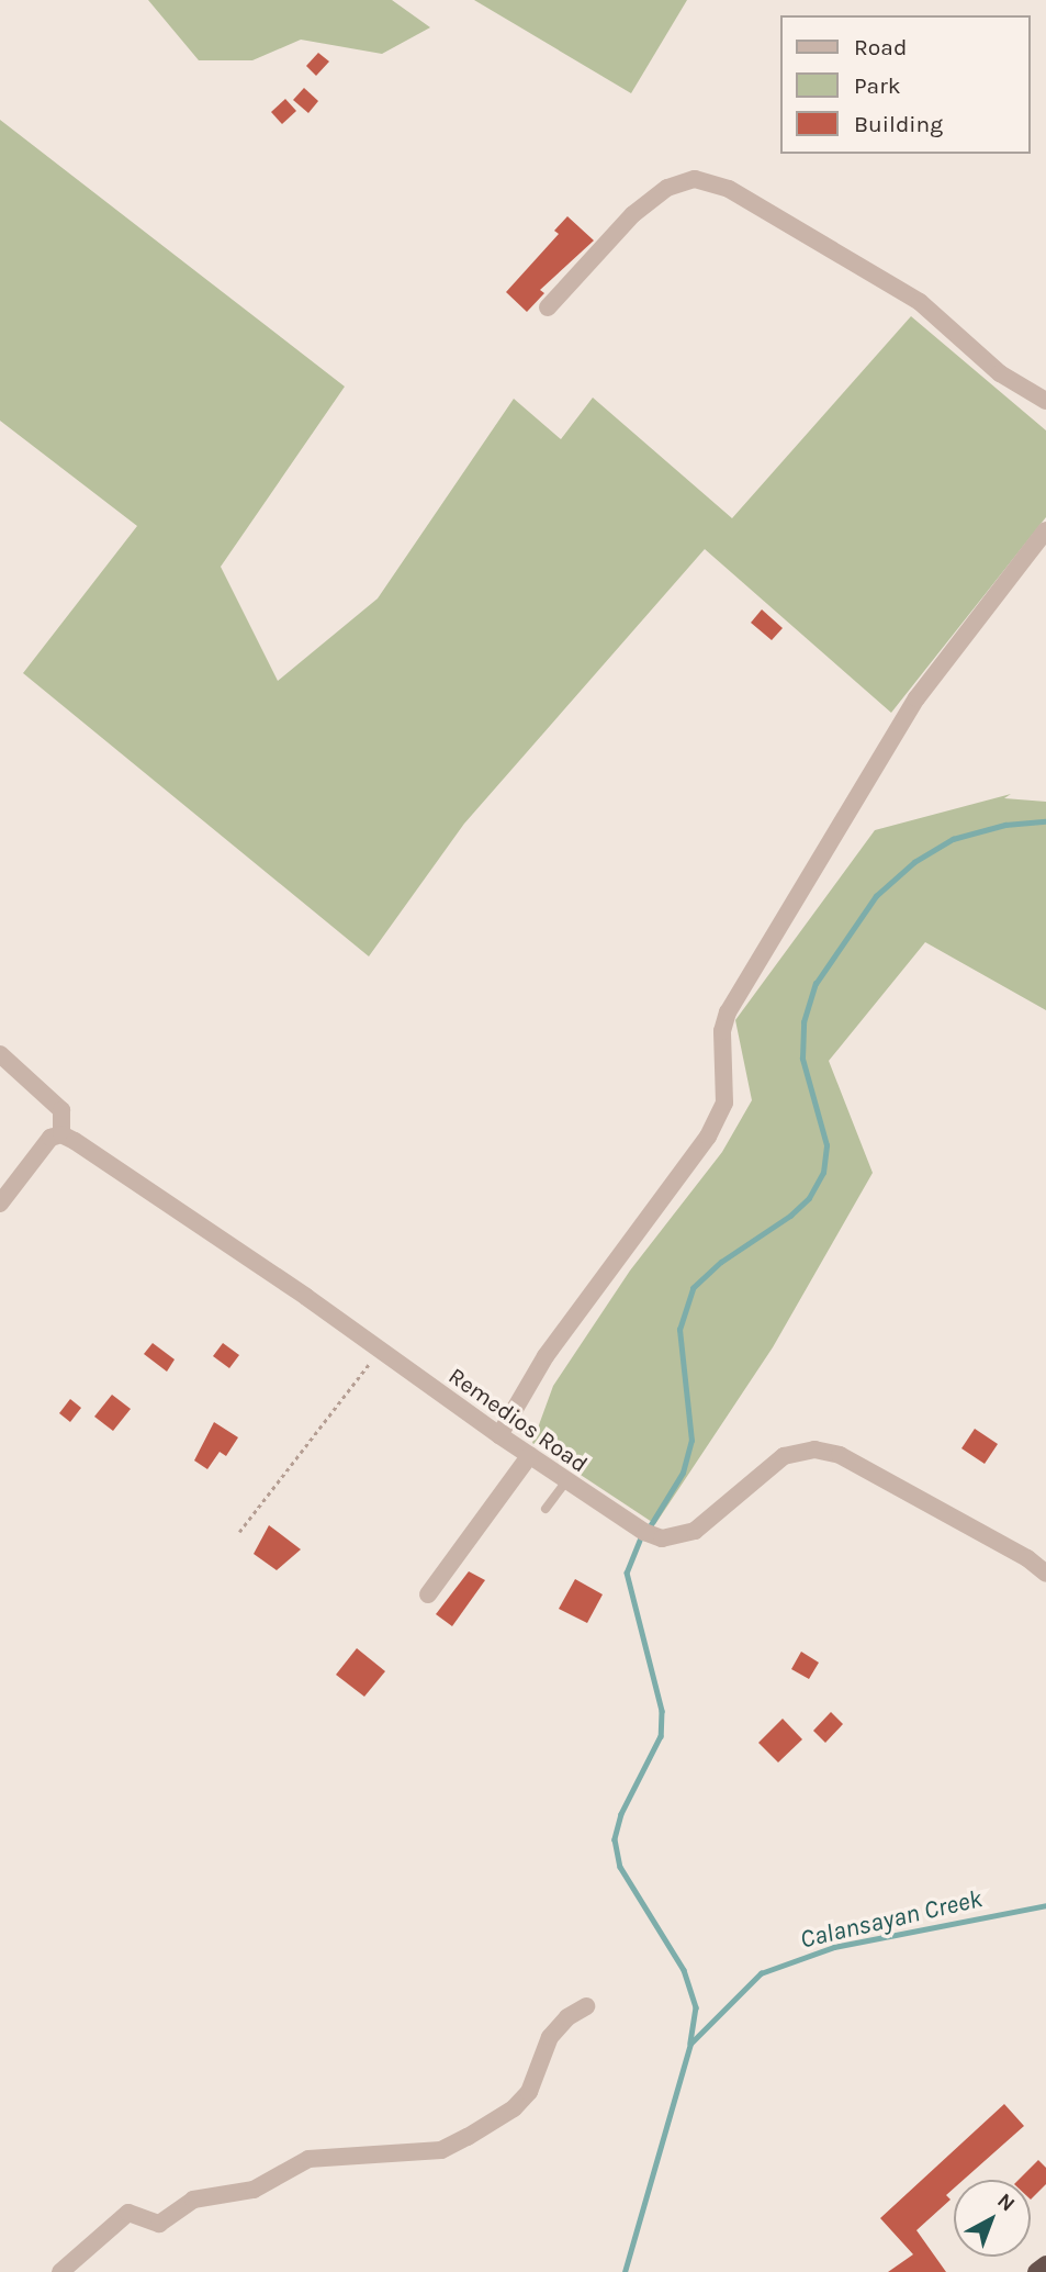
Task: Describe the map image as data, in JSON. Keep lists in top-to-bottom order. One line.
{"streets":{"street":["Remedios Road"]},"water":["Calansayan Creek"],"legend":["Road","Park","Building"],"north":"top right"}
